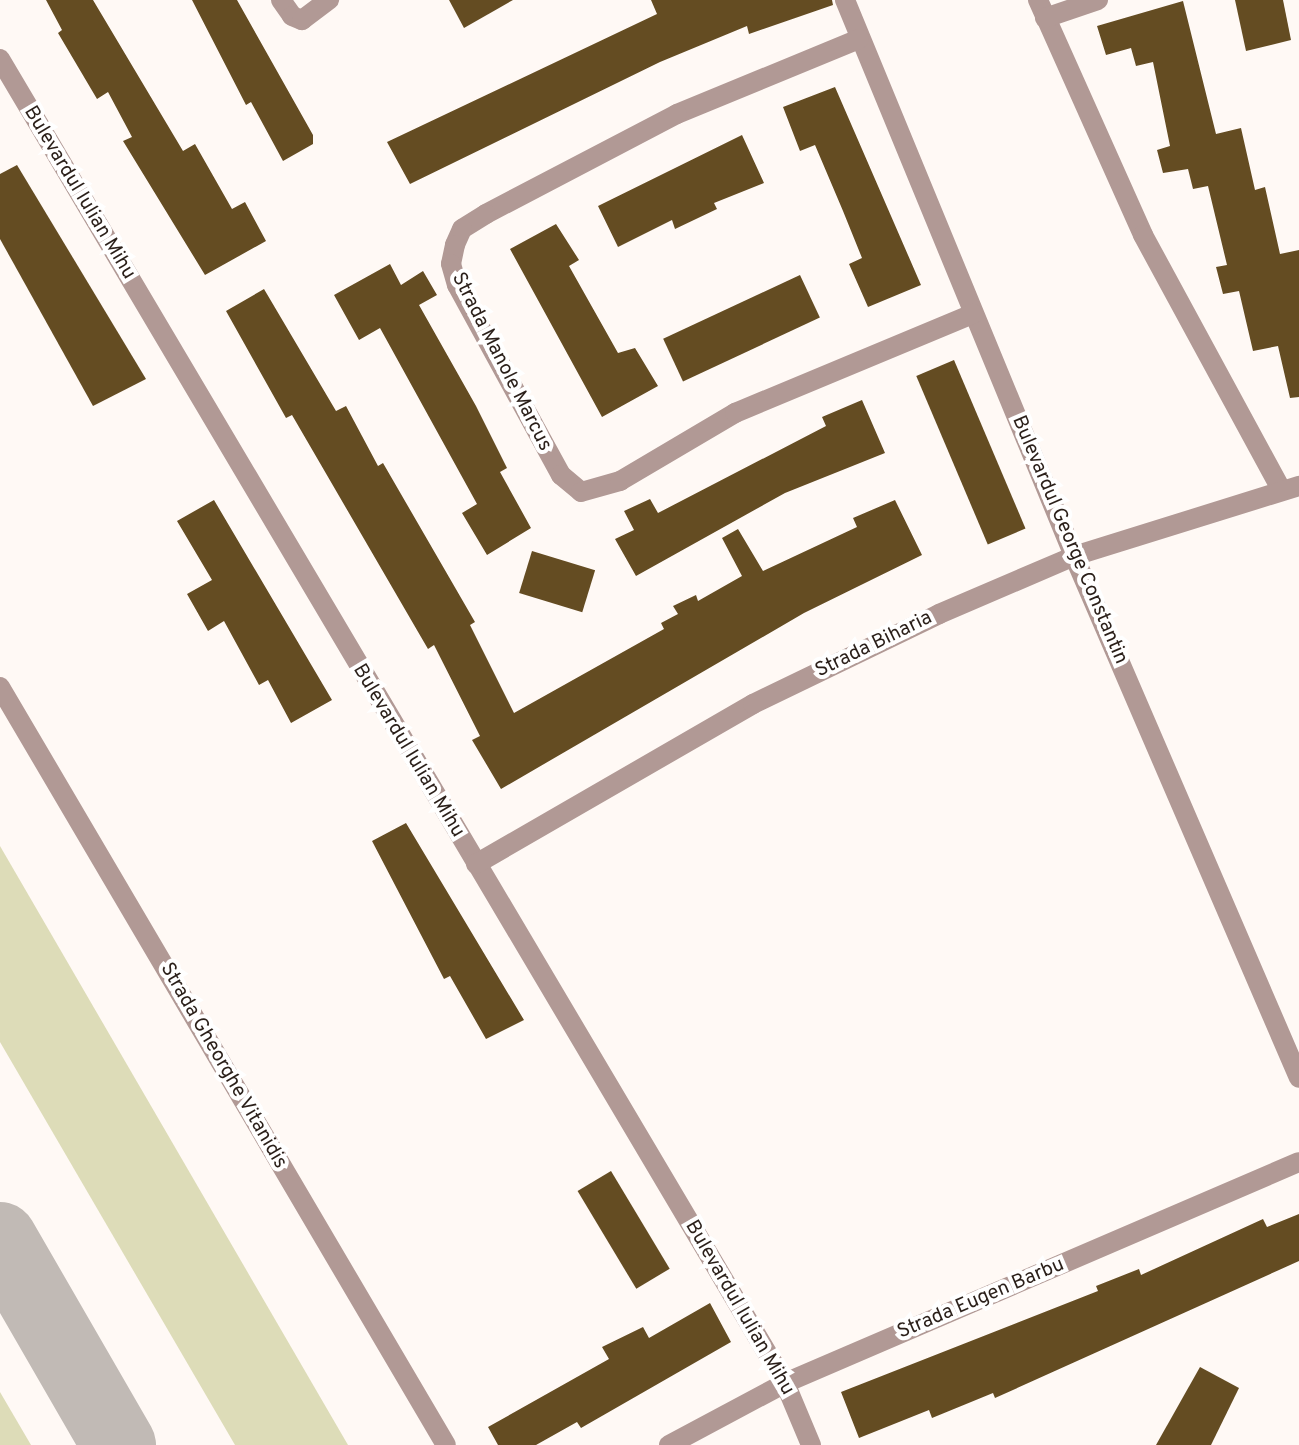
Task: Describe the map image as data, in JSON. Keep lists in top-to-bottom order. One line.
{"streets":{"street":["Bulevardul Iulian Mihu","Strada Manole Marcus","Bulevardul George Constantin","Strada Biharia","Strada Gheorghe Vitanidis","Strada Eugen Barbu"]},"crossings":[["Bulevardul Iulian Mihu","Strada Biharia"],["Bulevardul Iulian Mihu","Strada Eugen Barbu"],["Strada Manole Marcus","Bulevardul George Constantin"],["Bulevardul George Constantin","Strada Biharia"]]}
